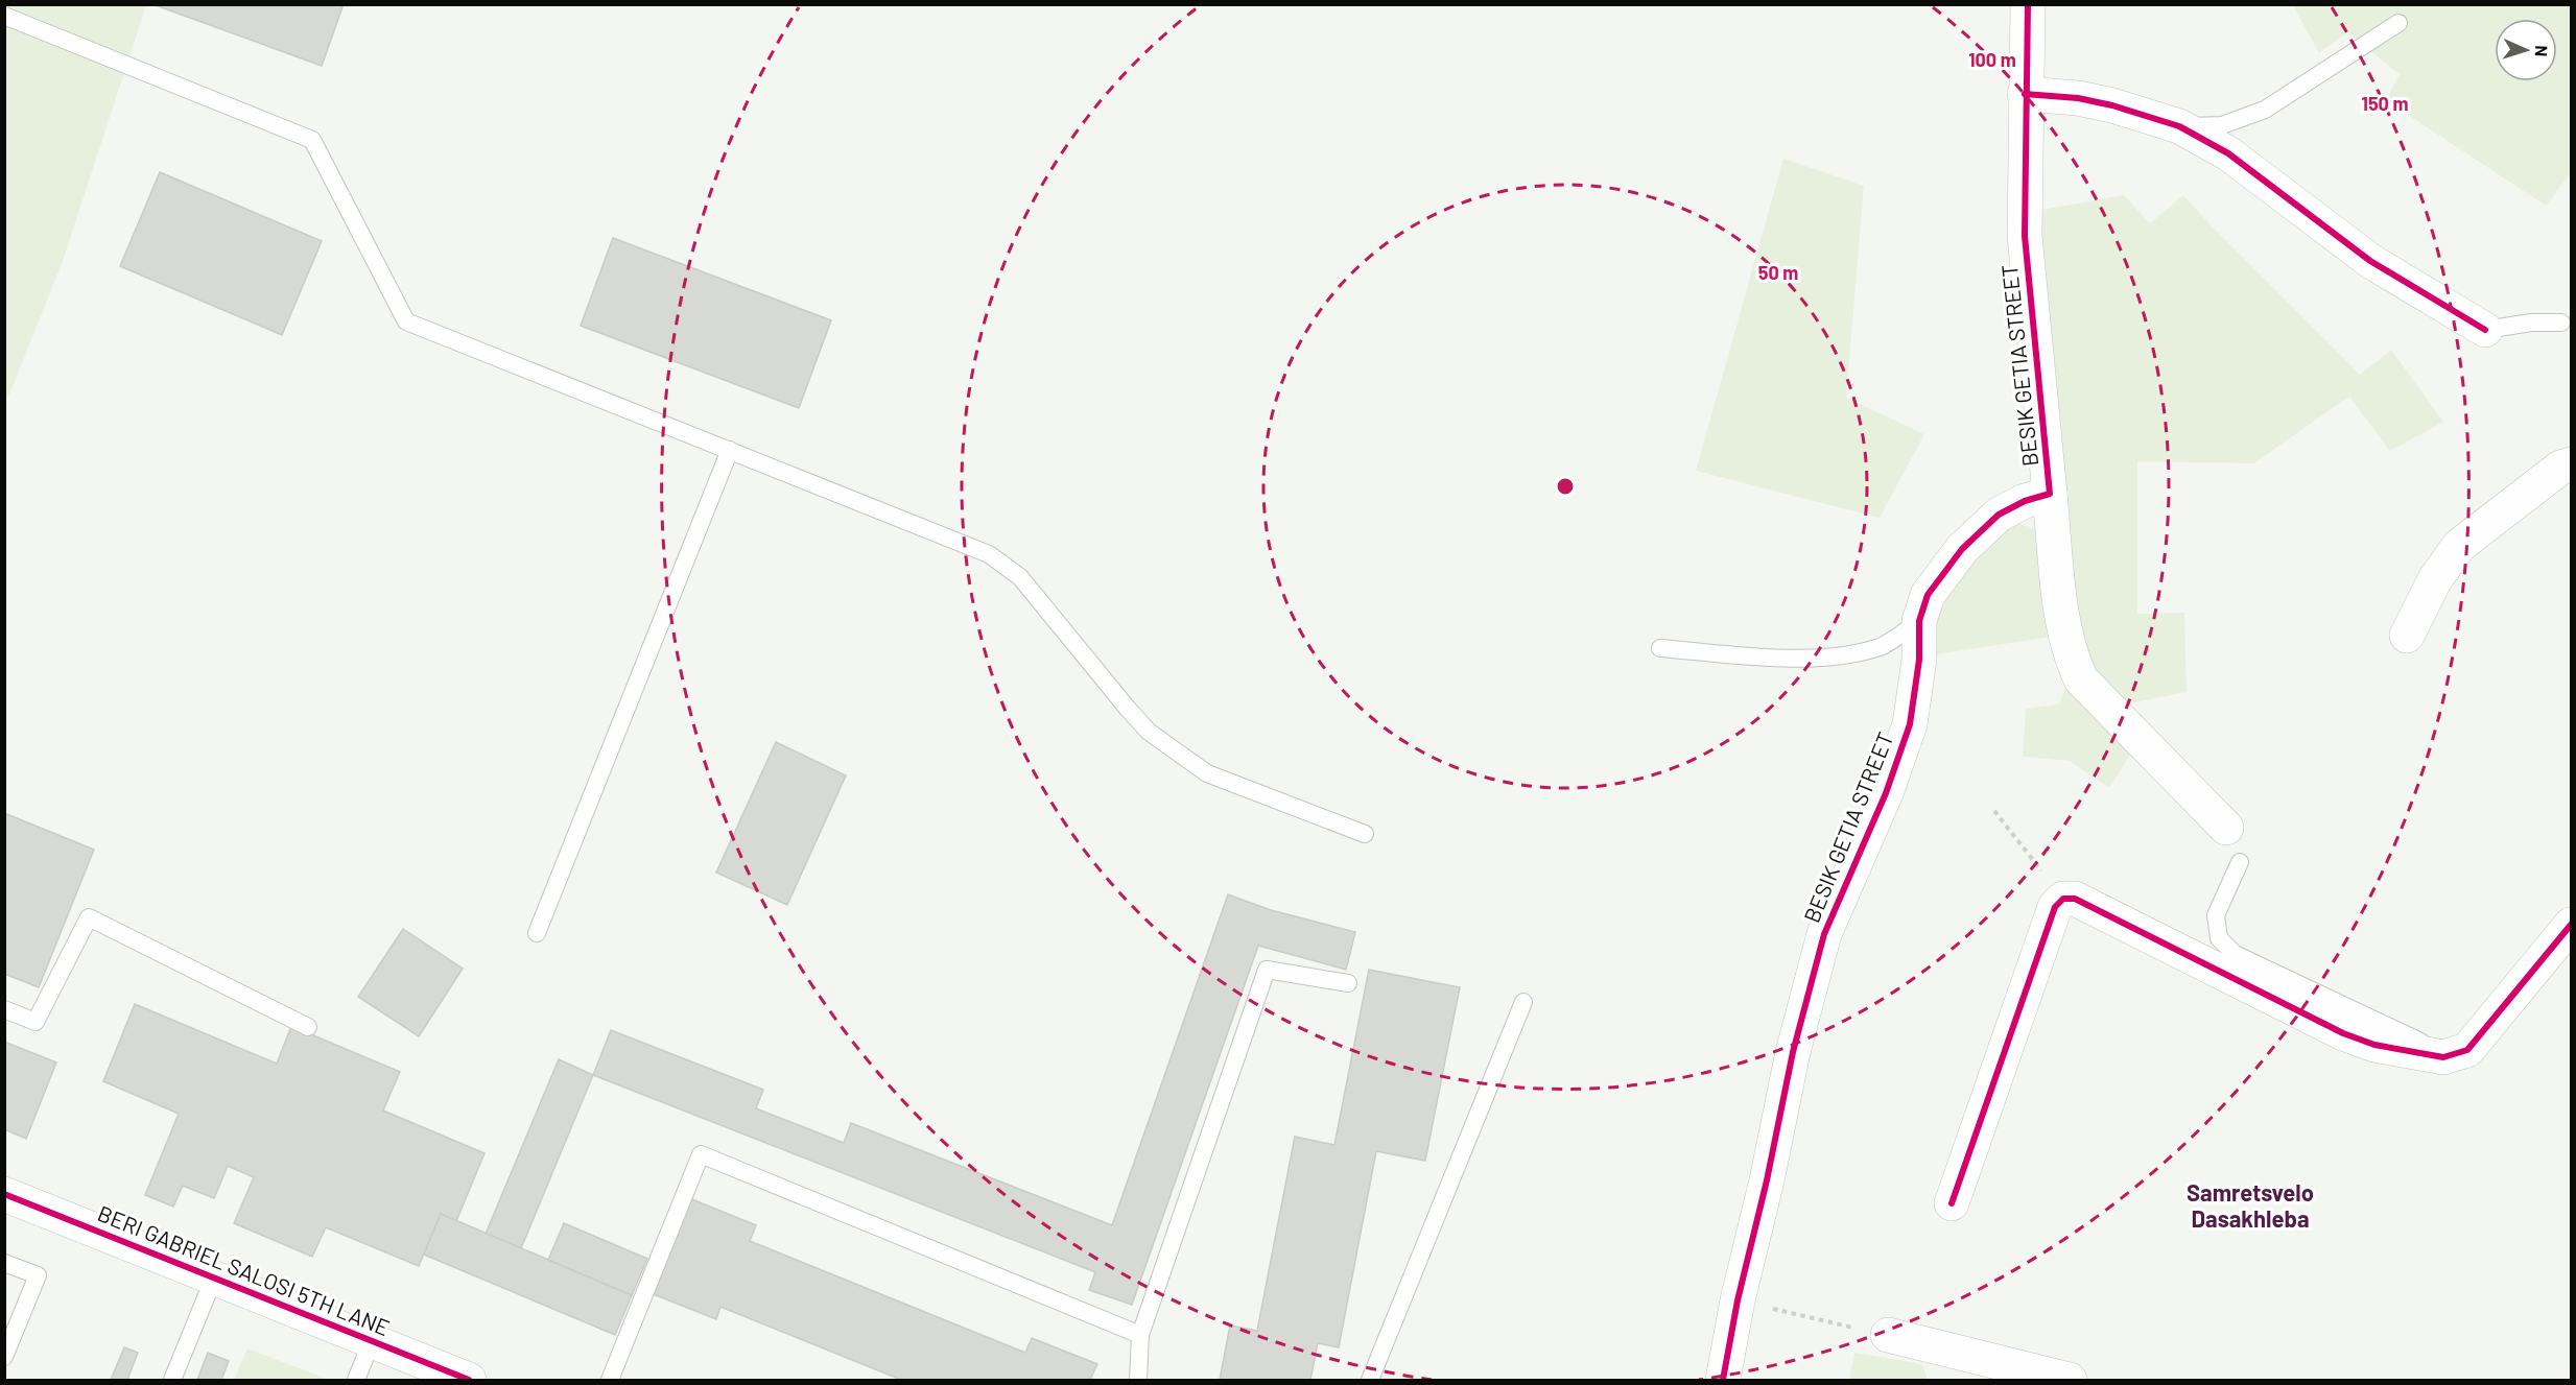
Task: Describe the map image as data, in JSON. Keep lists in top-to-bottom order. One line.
{"streets":{"street":["BESIK GETIA STREET","BERI GABRIEL SALOSI 5TH LANE"]},"districts":["Samretsvelo Dasakhleba"],"north":"right","rings":["100 m","150 m","50 m"]}
